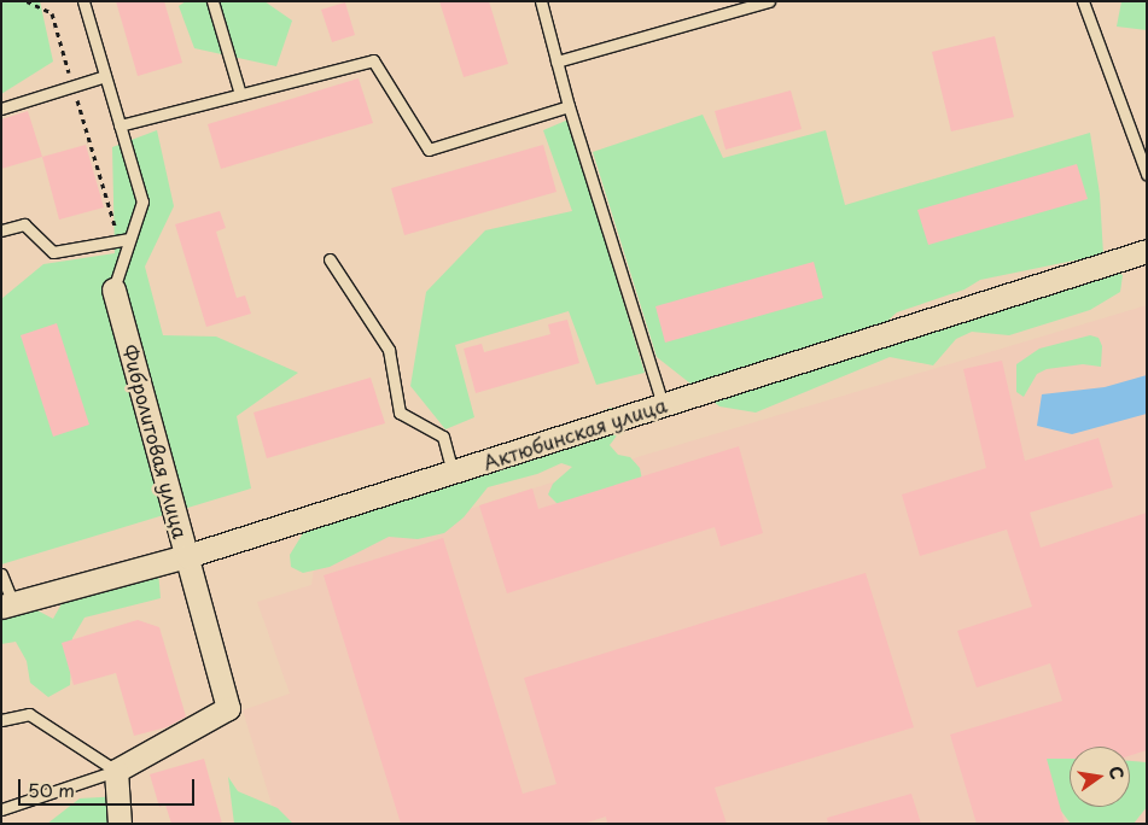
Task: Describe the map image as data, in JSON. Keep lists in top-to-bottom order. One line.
{"streets":{"street":["Актюбинская улица","Фибролитовая улица"]},"crossings":[["Актюбинская улица","Фибролитовая улица"]],"scale_bar":"50 m","north":"right"}
